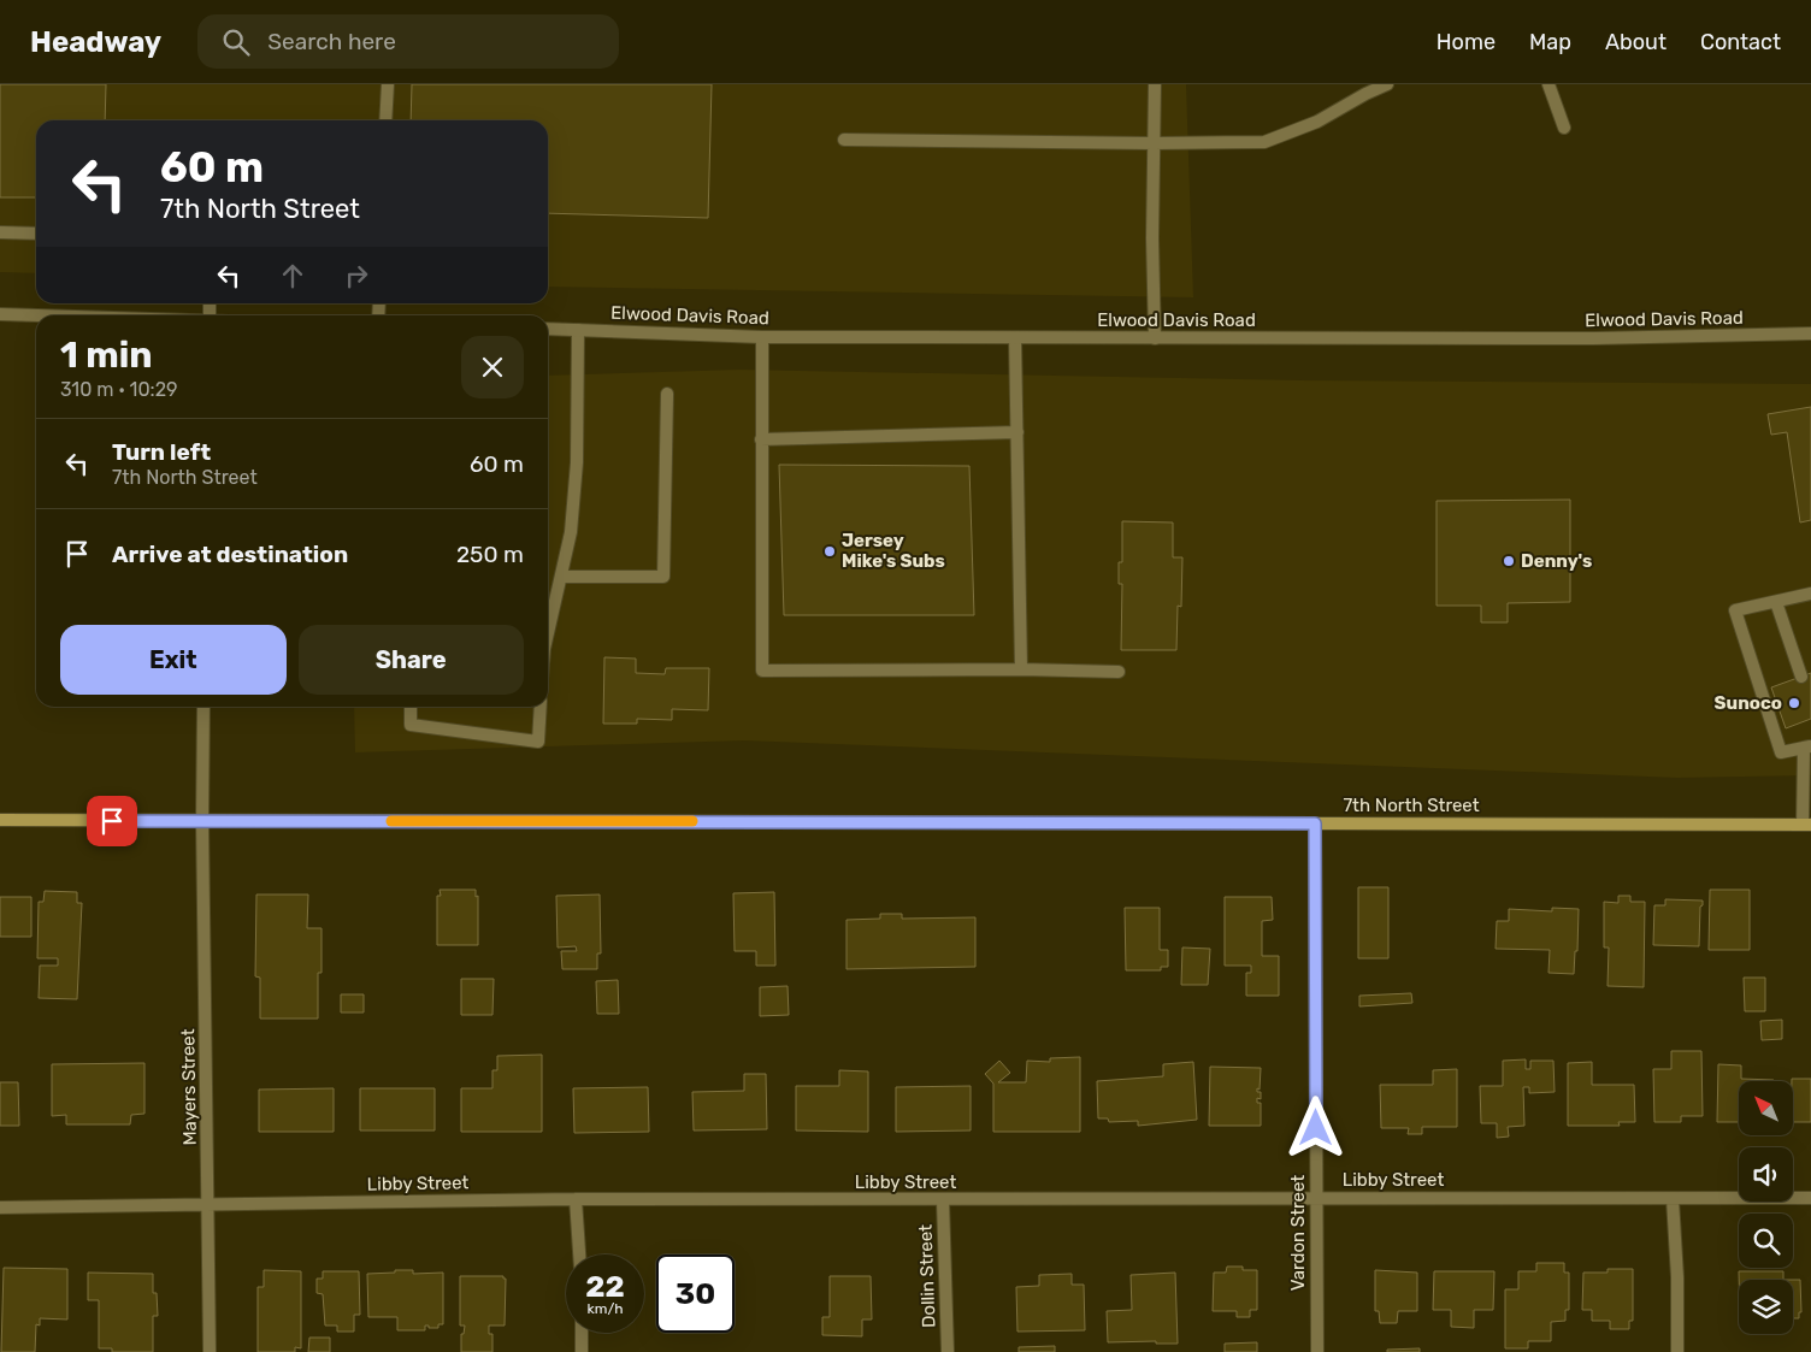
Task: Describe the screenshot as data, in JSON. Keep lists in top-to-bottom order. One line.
{"streets":{"street":["Elwood Davis Road","7th North Street","Mayers Street","Libby Street","Vardon Street","Dollin Street"]},"crossings":[["7th North Street","Mayers Street"],["7th North Street","Vardon Street"],["Mayers Street","Libby Street"],["Libby Street","Vardon Street"],["Libby Street","Dollin Street"]],"places":["Jersey Mike's Subs","Denny's","Sunoco"],"north":"top left","page":{"header":"Headway","search":"Search here","nav":["Home","Map","About","Contact"],"turn":["60 m","7th North Street"],"heading":["1 min","310 m · 10:29"],"list":[{"name":"Turn left","note":"7th North Street","value":"60 m"},{"name":"Arrive at destination","value":"250 m"}],"buttons":["Exit","Share"],"speed":"22 km/h","limit":"30"}}
